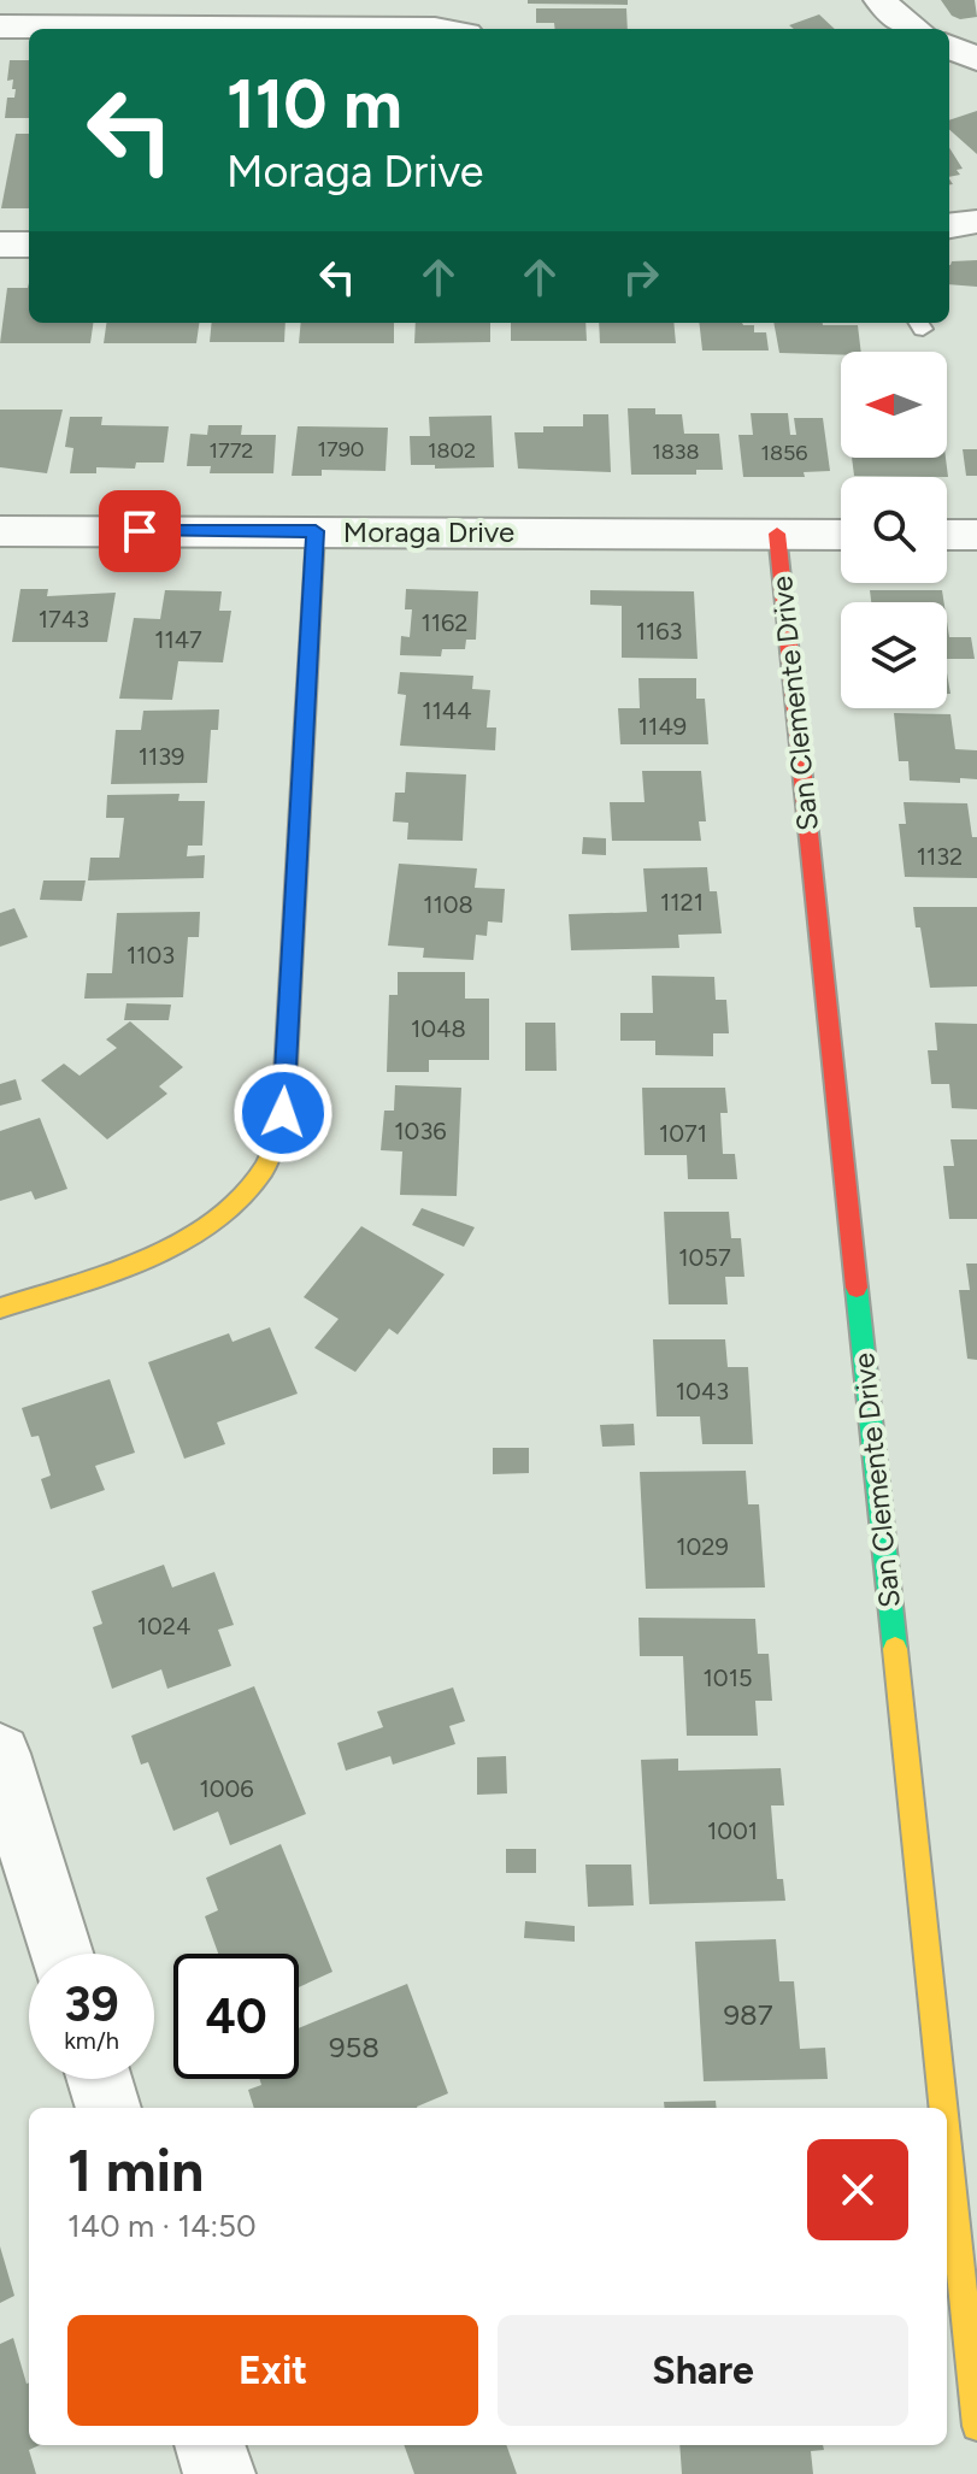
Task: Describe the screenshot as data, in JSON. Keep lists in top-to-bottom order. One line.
{"streets":{"street":["Moraga Drive","San Clemente Drive"]},"crossings":[["Moraga Drive","San Clemente Drive"]],"house_numbers":["1790","1772","1802","1838","1856","1743","1162","1163","1147","1144","1149","1139","1132","1121","1108","1103","1048","1036","1071","1057","1043","1029","1024","1015","1006","1001","987","958"],"north":"left","page":{"turn":["110 m","Moraga Drive"],"speed":"39 km/h","limit":"40","heading":["1 min","140 m · 14:50"],"buttons":["Exit","Share"]}}
